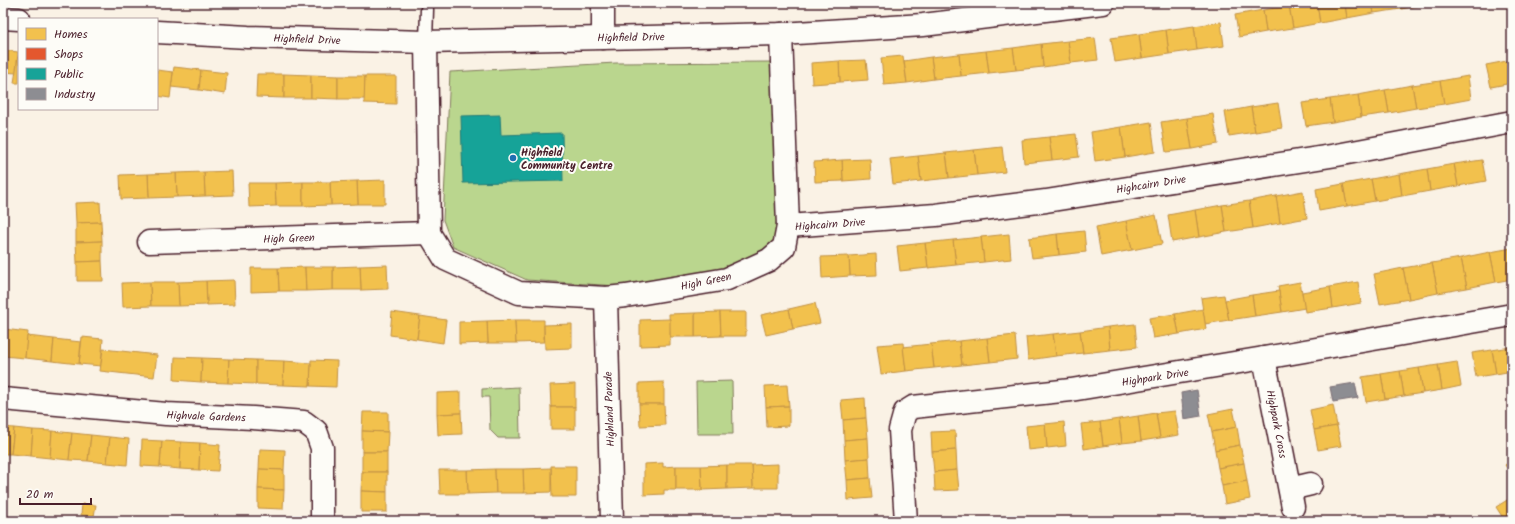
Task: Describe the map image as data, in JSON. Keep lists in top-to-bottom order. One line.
{"streets":{"street":["Highfield Drive","Highcairn Drive","High Green","Highpark Drive","Highland Parade","Highvale Gardens","Highpark Cross"]},"crossings":[["Highfield Drive","High Green"],["Highcairn Drive","High Green"],["High Green","Highland Parade"],["Highpark Drive","Highpark Cross"]],"places":["Highfield Community Centre"],"legend":["Homes","Shops","Public","Industry"],"scale_bar":"20 m"}
